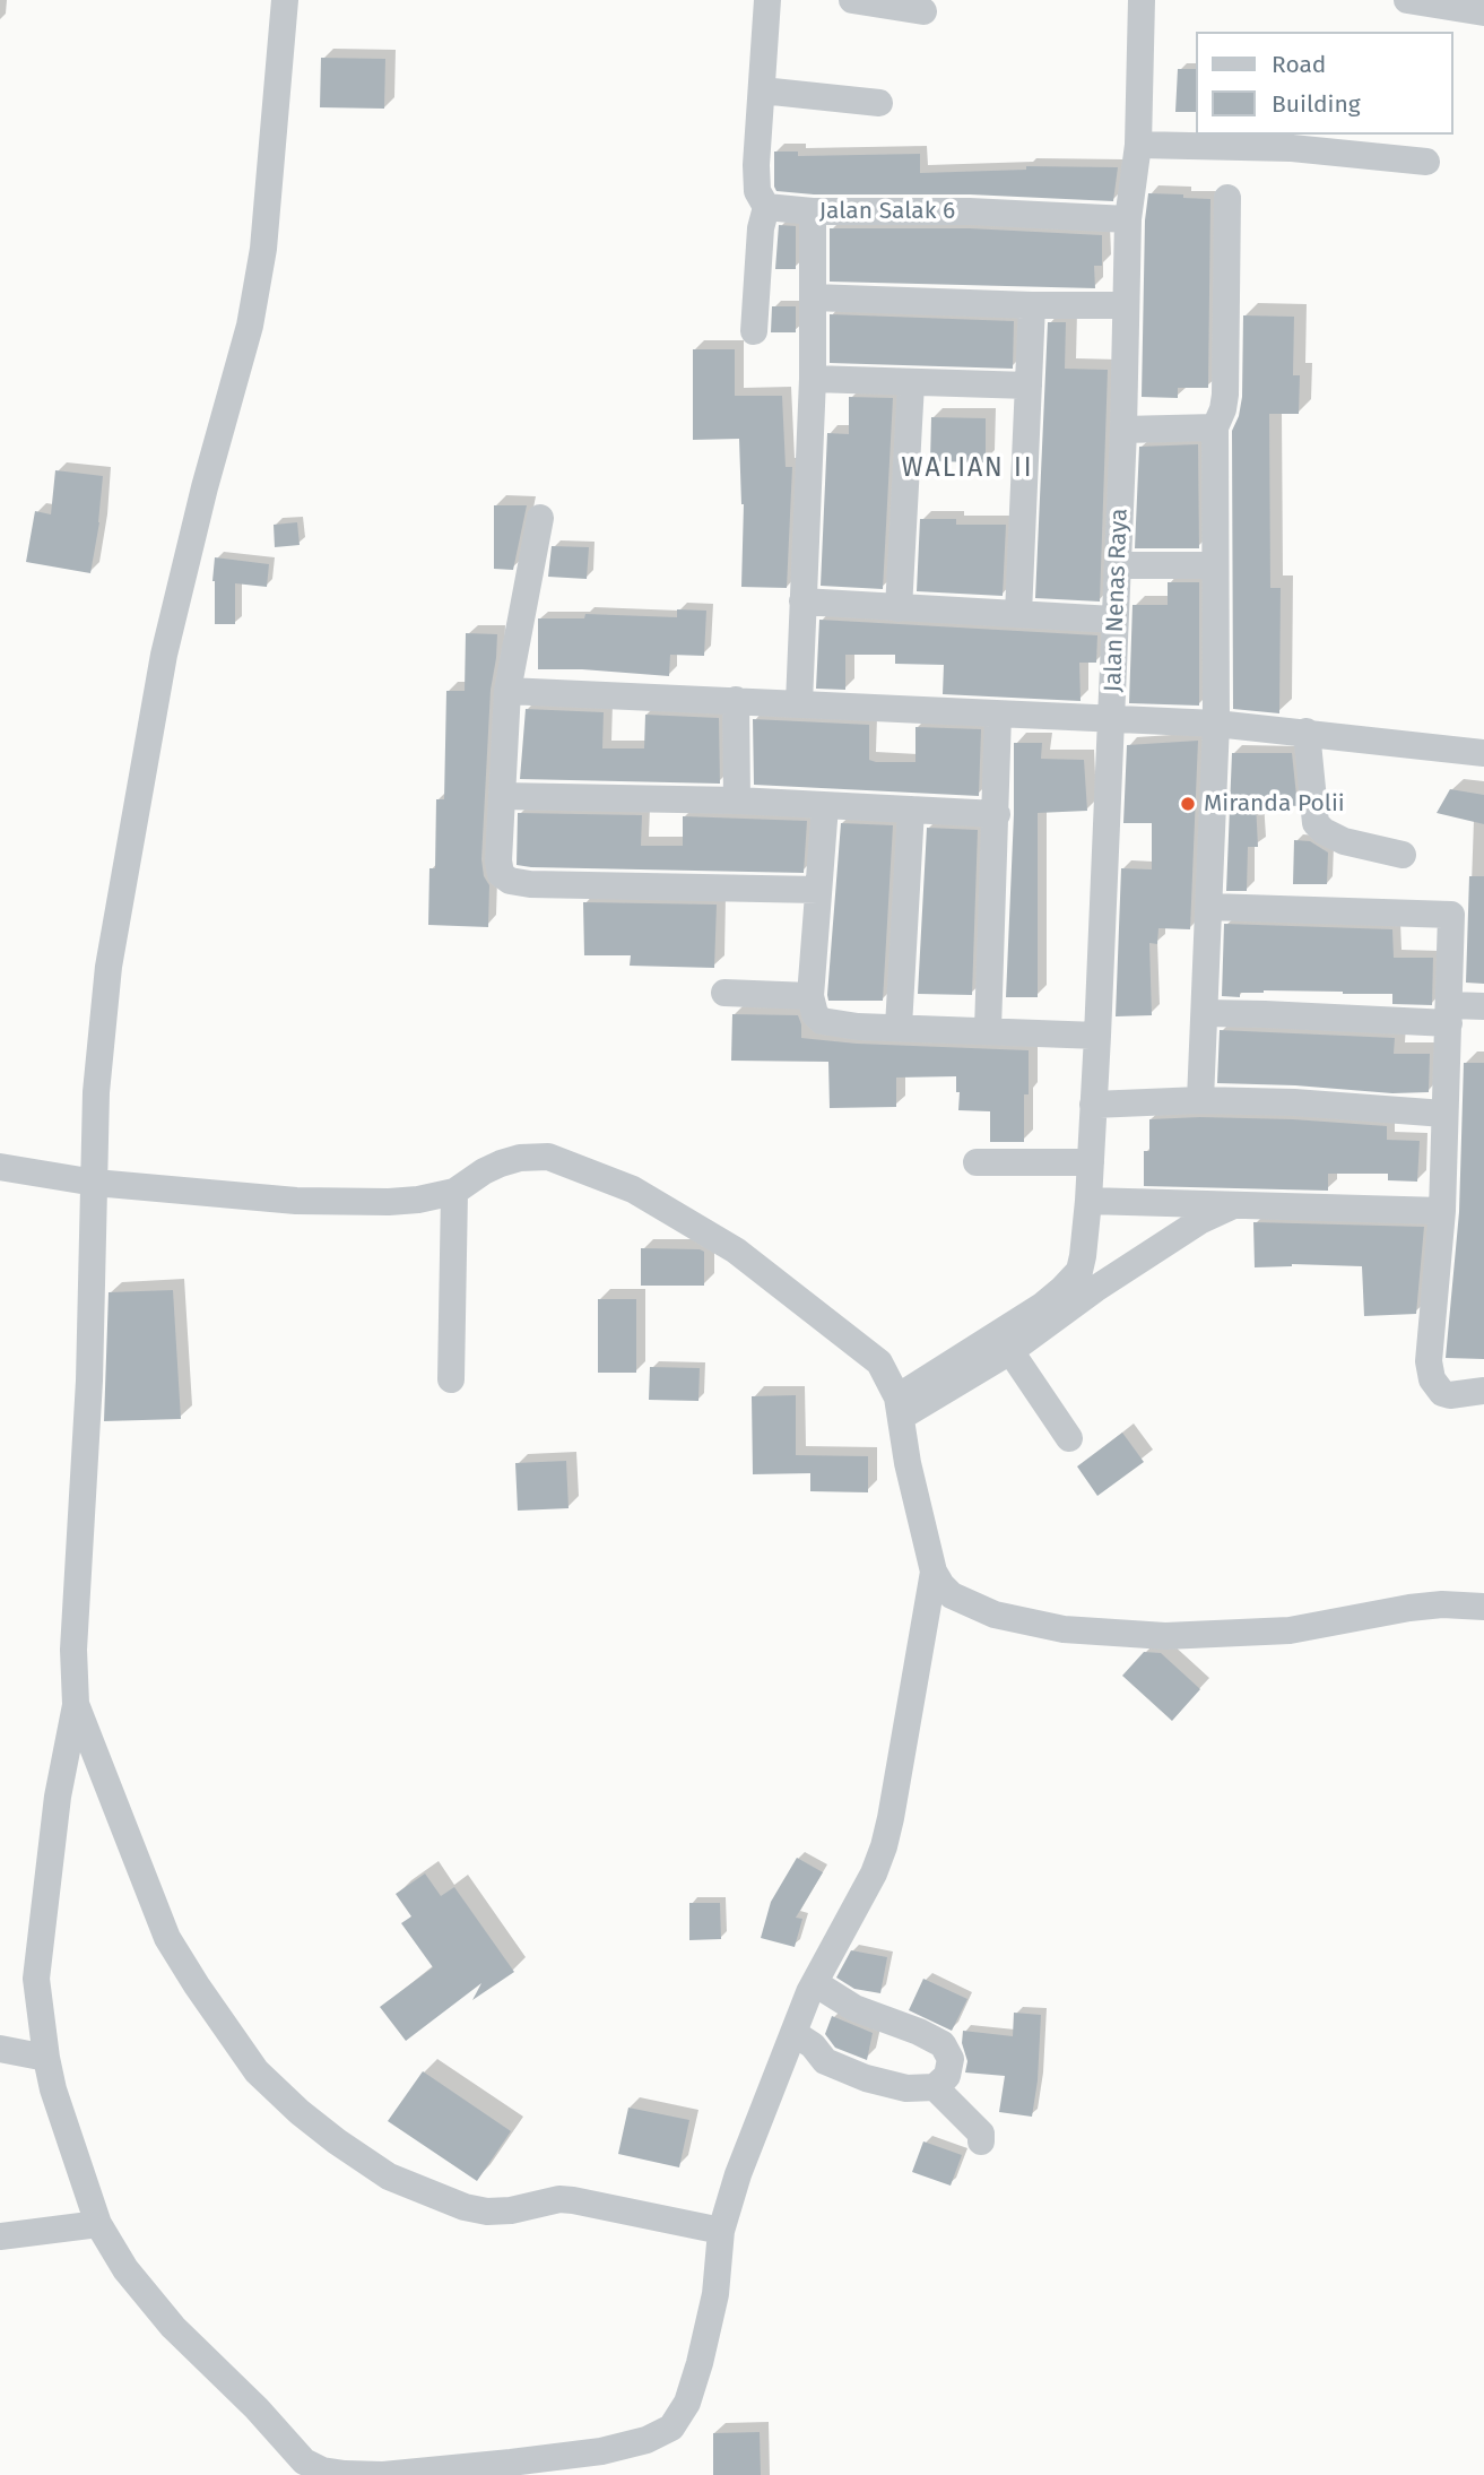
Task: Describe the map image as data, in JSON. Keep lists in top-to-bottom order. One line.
{"streets":{"street":["Jalan Salak 6","Jalan Nenas Raya"]},"crossings":[["Jalan Salak 6","Jalan Nenas Raya"]],"districts":["WALIAN II"],"places":["Miranda Polii"],"legend":["Road","Building"]}
